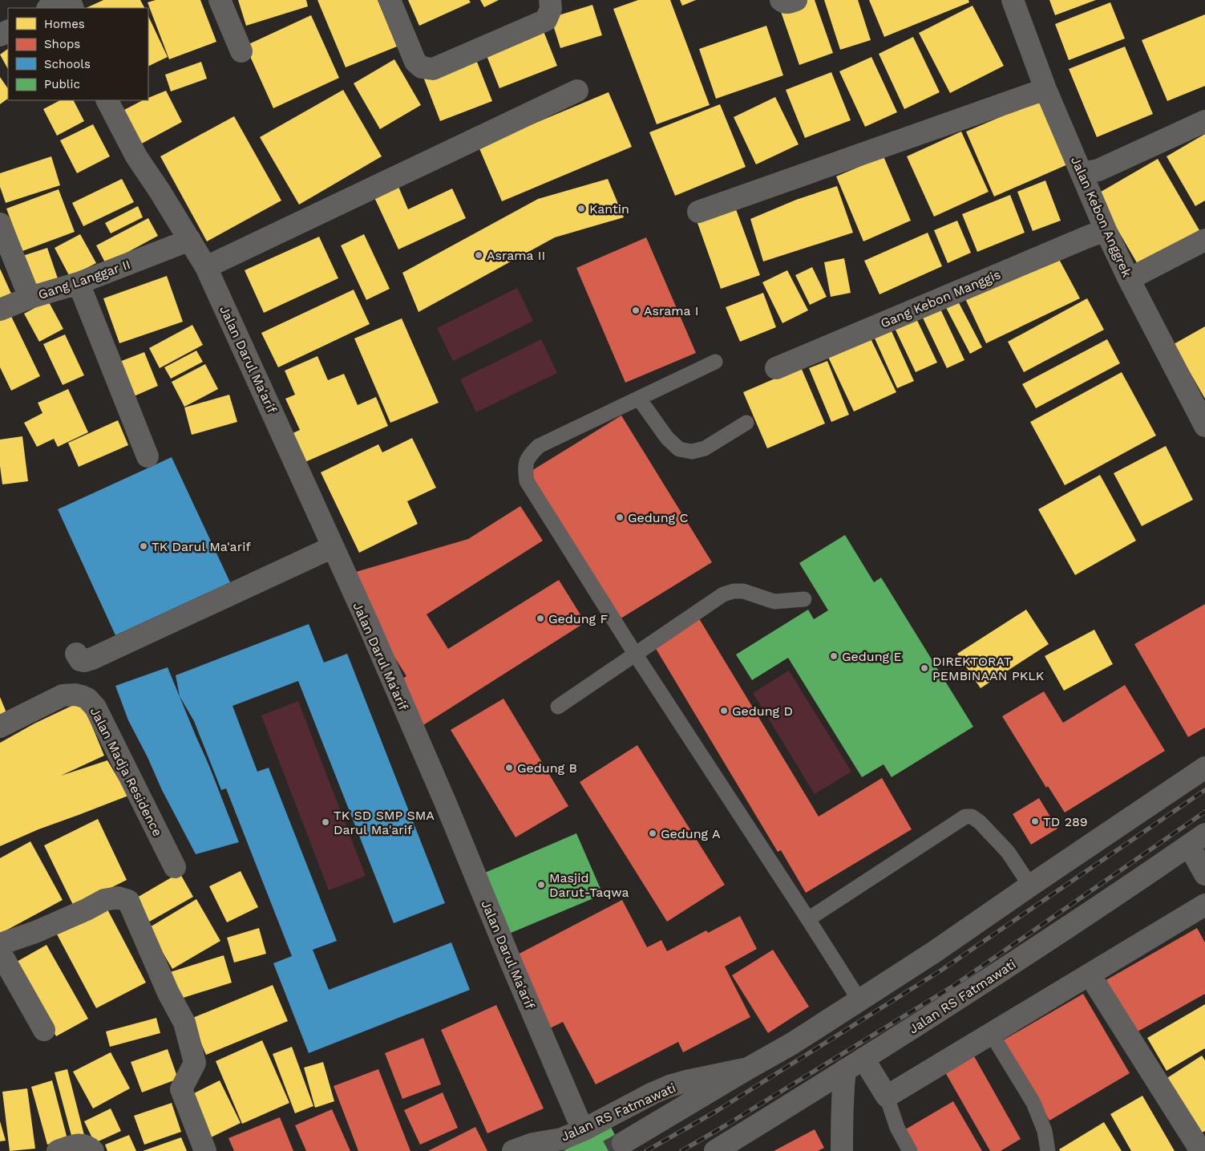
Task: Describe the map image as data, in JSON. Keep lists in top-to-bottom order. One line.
{"streets":{"main road":["Jalan RS Fatmawati"],"street":["Jalan Kebon Anggrek","Gang Langgar II","Gang Kebon Manggis","Jalan Darul Ma'arif","Jalan Madja Residence"]},"crossings":[["Jalan Kebon Anggrek","Gang Kebon Manggis"],["Gang Langgar II","Jalan Darul Ma'arif"],["Jalan Darul Ma'arif","Jalan RS Fatmawati"]],"places":["Kantin","Asrama II","Asrama I","Gedung C","TK Darul Ma'arif","Gedung F","Gedung E","DIREKTORAT PEMBINAAN PKLK","Gedung D","Gedung B","TD 289","TK SD SMP SMA Darul Ma'arif","Gedung A","Masjid Darut-Taqwa"],"legend":["Homes","Shops","Schools","Public"]}
